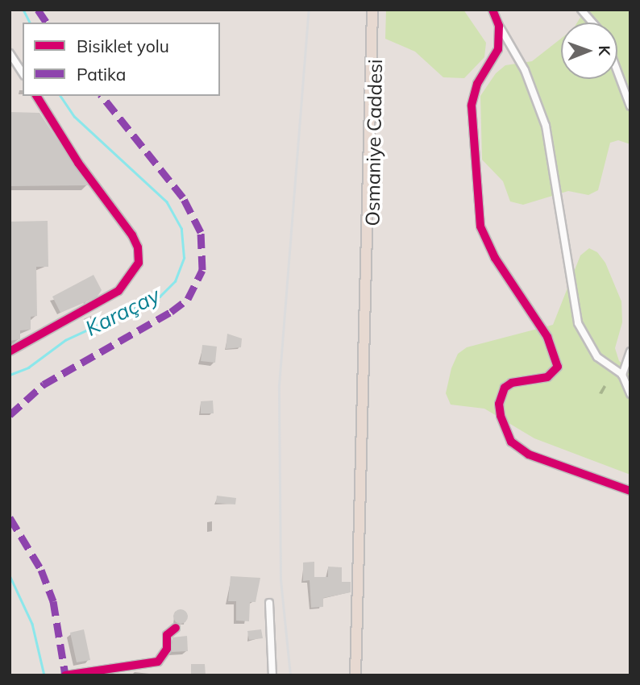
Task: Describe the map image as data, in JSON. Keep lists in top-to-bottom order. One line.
{"streets":{"highway":["Osmaniye Caddesi"]},"water":["Karaçay"],"legend":["Bisiklet yolu","Patika"],"north":"right"}
